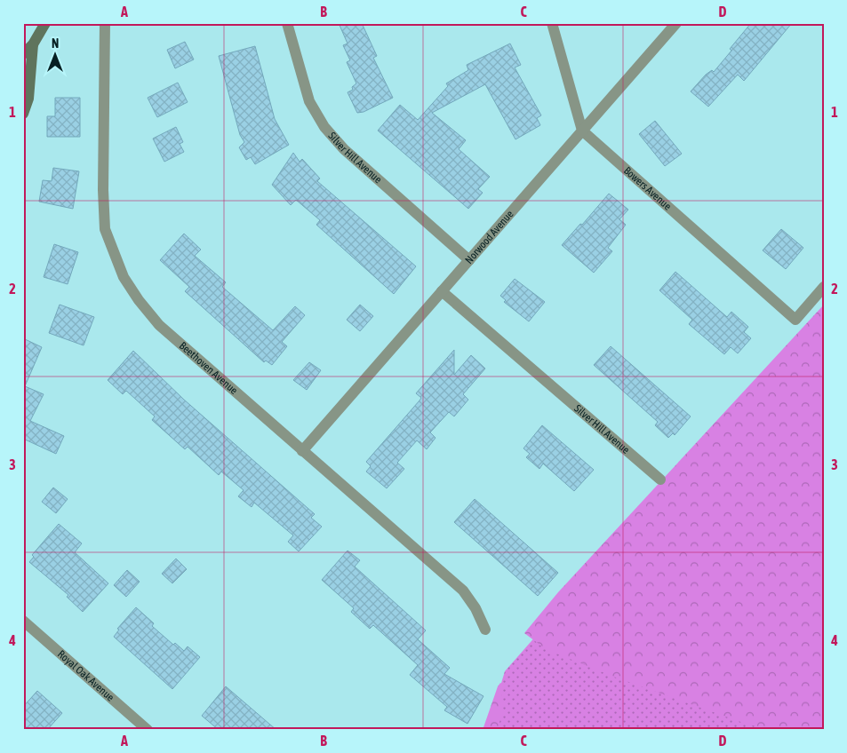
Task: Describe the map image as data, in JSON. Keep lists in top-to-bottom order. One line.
{"streets":{"street":["Silver Hill Avenue","Bowers Avenue","Norwood Avenue","Beethoven Avenue","Royal Oak Avenue"]},"crossings":[["Silver Hill Avenue","Norwood Avenue"],["Bowers Avenue","Norwood Avenue"],["Norwood Avenue","Beethoven Avenue"]],"north":"top","grid":{"columns":["A","B","C","D"],"rows":["1","2","3","4"]}}
